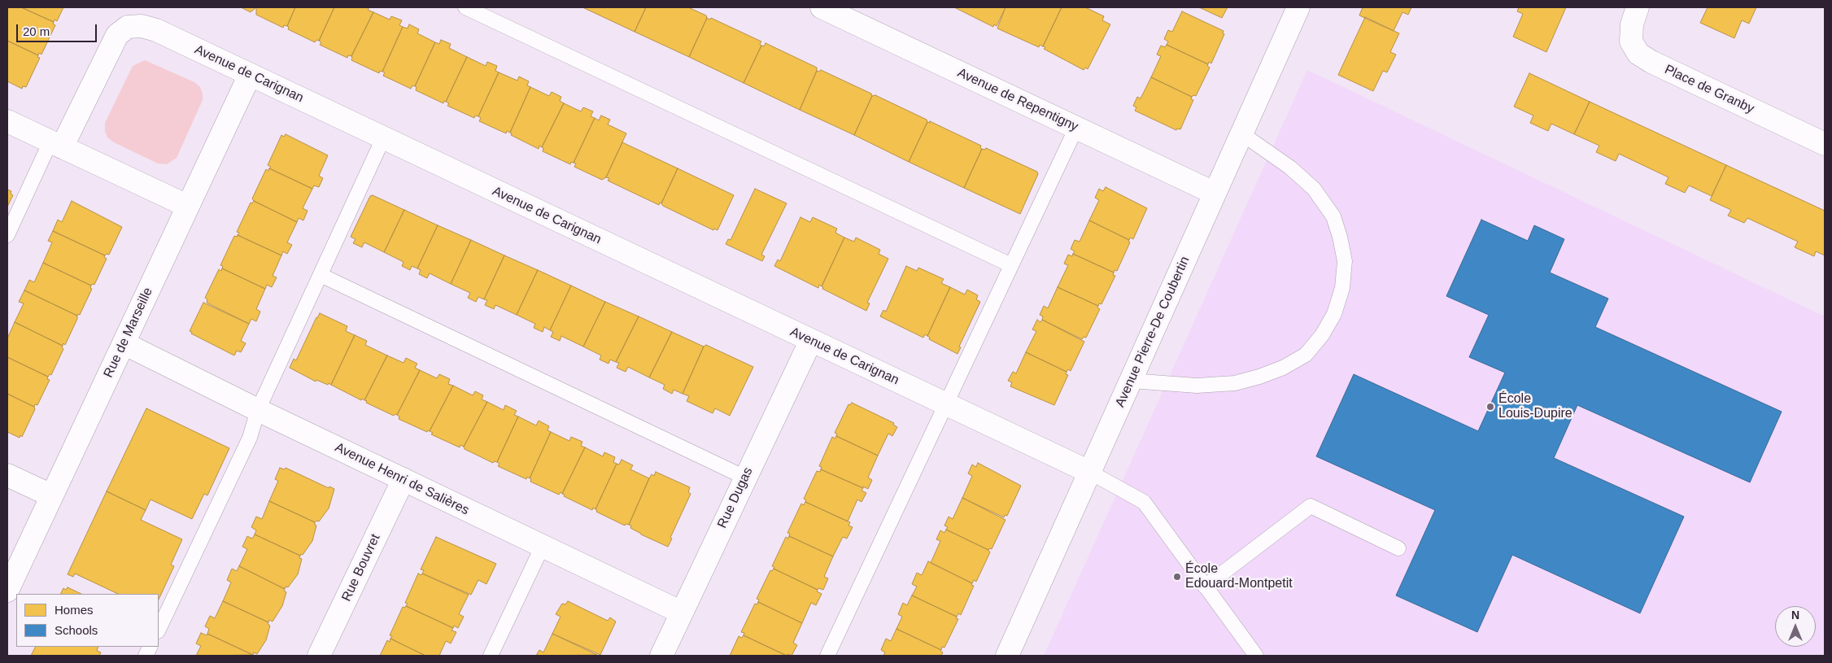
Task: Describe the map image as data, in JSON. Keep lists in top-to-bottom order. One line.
{"streets":{"street":["Avenue de Carignan","Place de Granby","Avenue de Repentigny","Avenue Pierre-De Coubertin","Rue de Marseille","Avenue Henri de Salières","Rue Dugas","Rue Bouvret"]},"crossings":[["Avenue de Carignan","Avenue Pierre-De Coubertin"],["Avenue de Carignan","Rue de Marseille"],["Avenue de Carignan","Rue Dugas"],["Avenue de Repentigny","Avenue Pierre-De Coubertin"],["Rue de Marseille","Avenue Henri de Salières"],["Avenue Henri de Salières","Rue Dugas"],["Avenue Henri de Salières","Rue Bouvret"]],"places":["École Louis-Dupire","École Edouard-Montpetit"],"legend":["Homes","Schools"],"scale_bar":"20 m","north":"top"}
